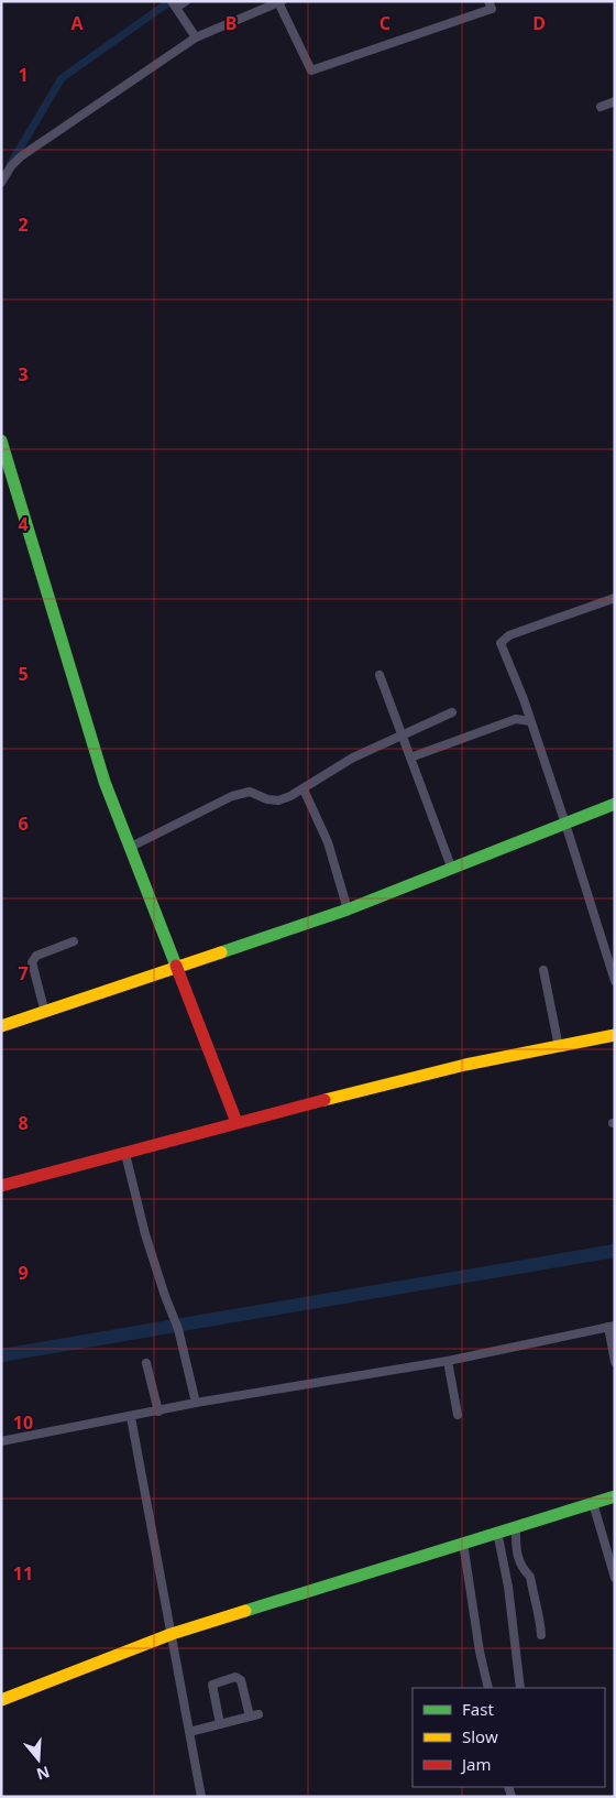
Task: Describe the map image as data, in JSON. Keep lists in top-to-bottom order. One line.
{"legend":["Fast","Slow","Jam"],"north":"bottom","grid":{"columns":["A","B","C","D"],"rows":["1","2","3","4","5","6","7","8","9","10","11"]}}
